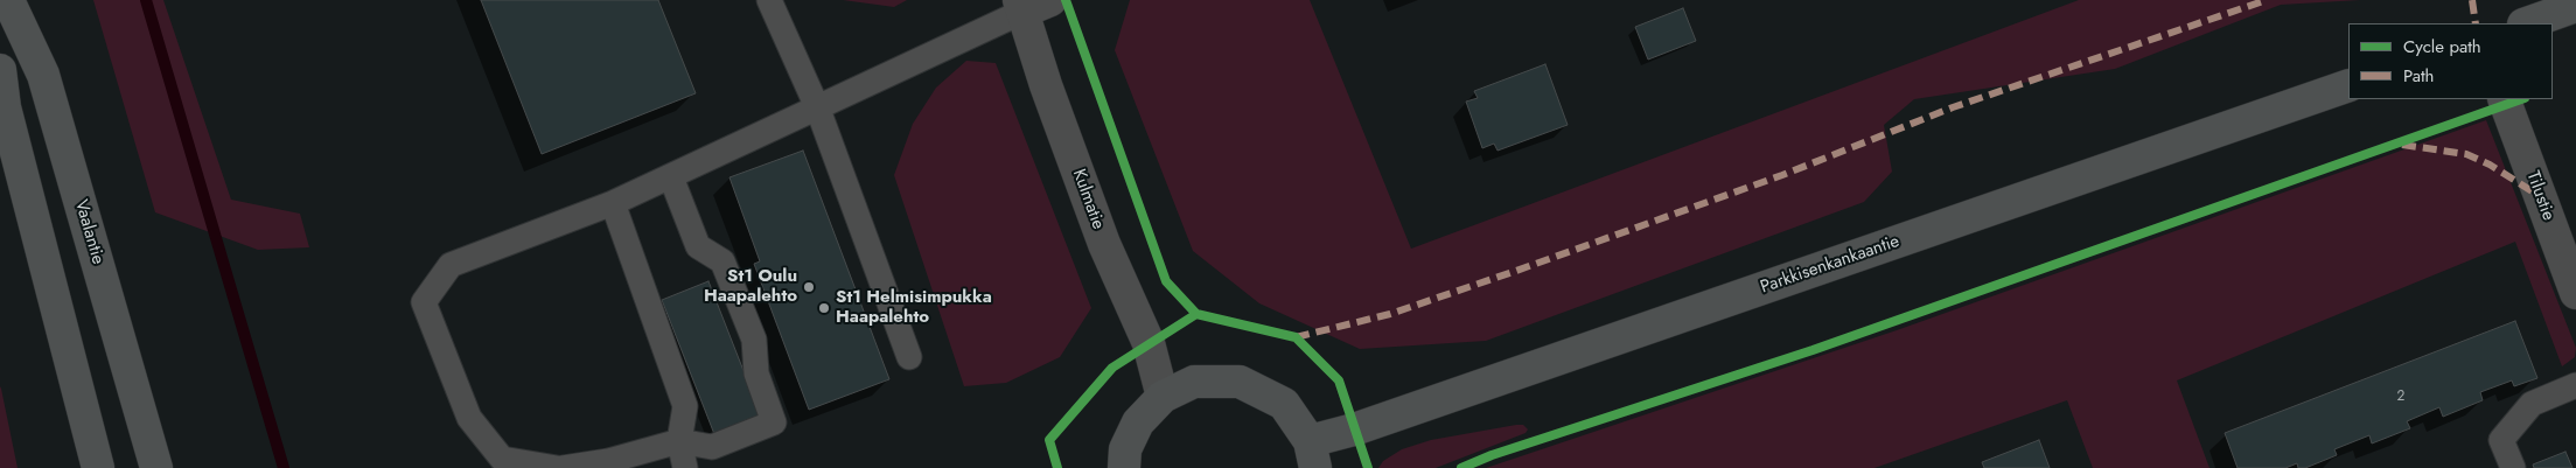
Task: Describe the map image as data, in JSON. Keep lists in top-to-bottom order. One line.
{"streets":{"main road":["Vaalantie","Parkkisenkankaantie"],"street":["Tilustie","Kulmatie"]},"places":["St1 Oulu Haapalehto","St1 Helmisimpukka Haapalehto"],"house_numbers":["2"],"legend":["Cycle path","Path"]}
